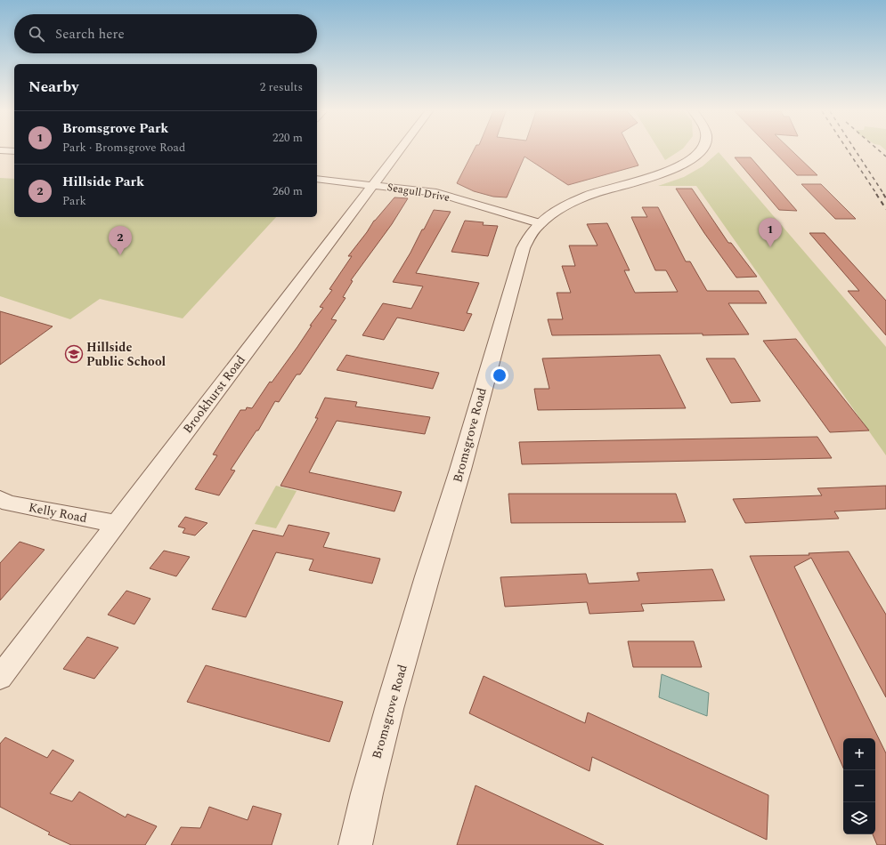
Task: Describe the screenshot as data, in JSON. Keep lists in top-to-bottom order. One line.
{"streets":{"street":["Seagull Drive","Brookhurst Road","Bromsgrove Road","Kelly Road"]},"crossings":[["Seagull Drive","Brookhurst Road"],["Seagull Drive","Bromsgrove Road"],["Brookhurst Road","Kelly Road"]],"places":{"school or university":["Hillside Public School"]},"page":{"search":"Search here","heading":["Nearby","2 results"],"list":[{"mark":"1","name":"Bromsgrove Park","note":"Park · Bromsgrove Road","value":"220 m"},{"mark":"2","name":"Hillside Park","note":"Park","value":"260 m"}],"pins":["1","2"],"map_buttons":["+","−"]}}
